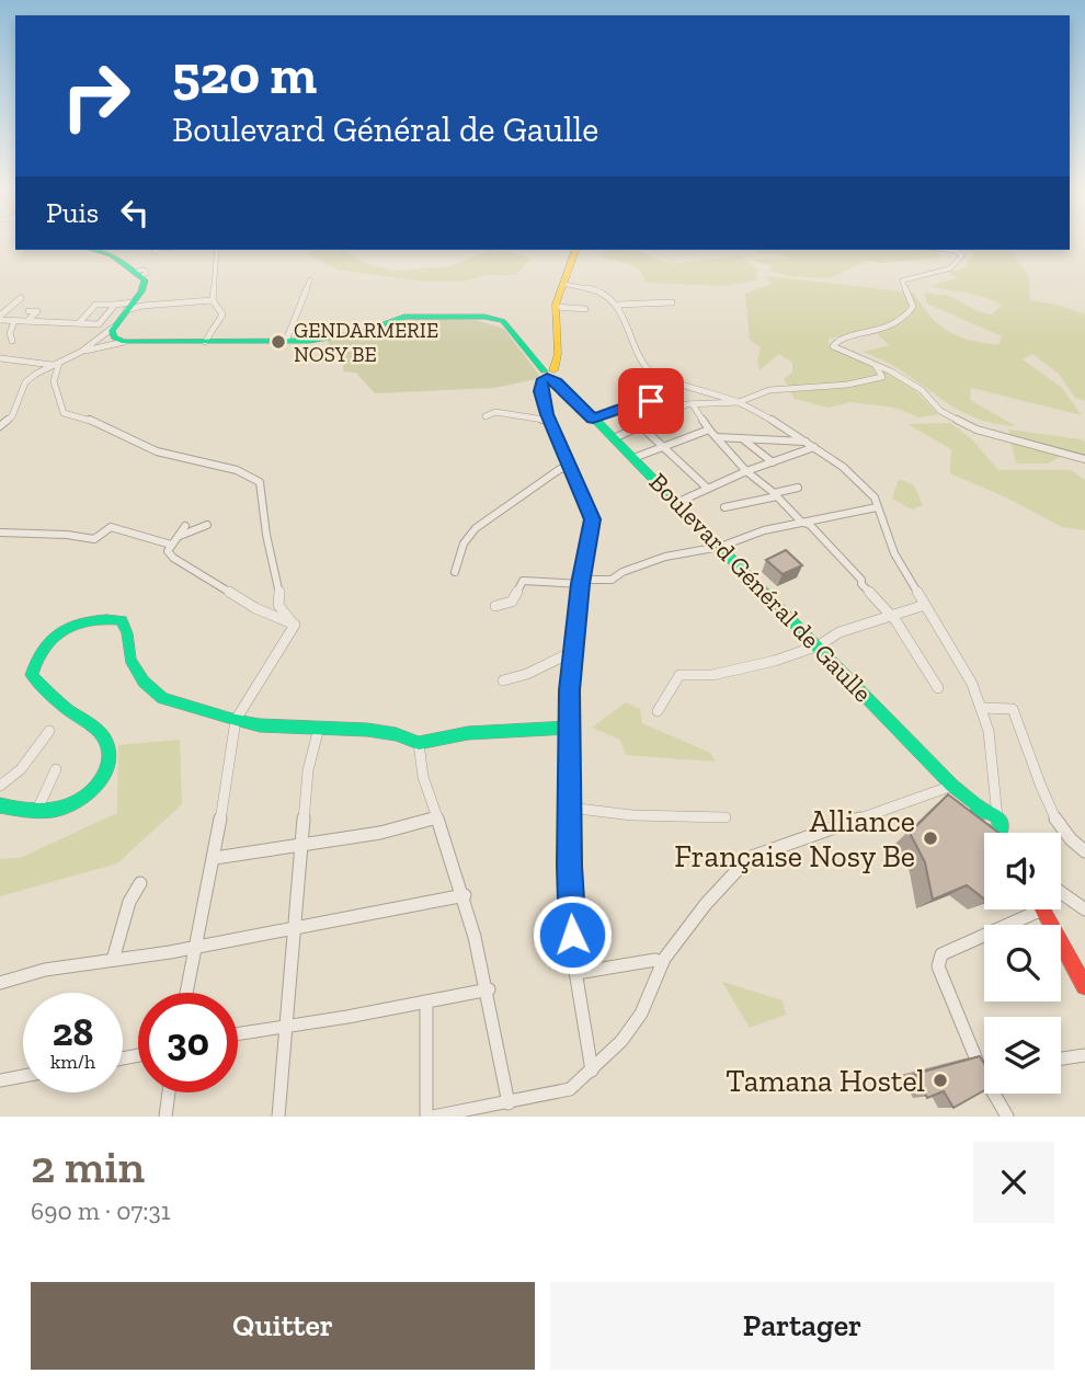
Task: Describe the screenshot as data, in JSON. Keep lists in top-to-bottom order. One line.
{"streets":{"main road":["Boulevard Général de Gaulle"]},"places":["GENDARMERIE NOSY BE","Alliance Française Nosy Be","Tamana Hostel"],"page":{"turn":["520 m","Boulevard Général de Gaulle"],"then":"Puis","speed":"28 km/h","limit":"30","heading":["2 min","690 m · 07:31"],"buttons":["Quitter","Partager"]}}
